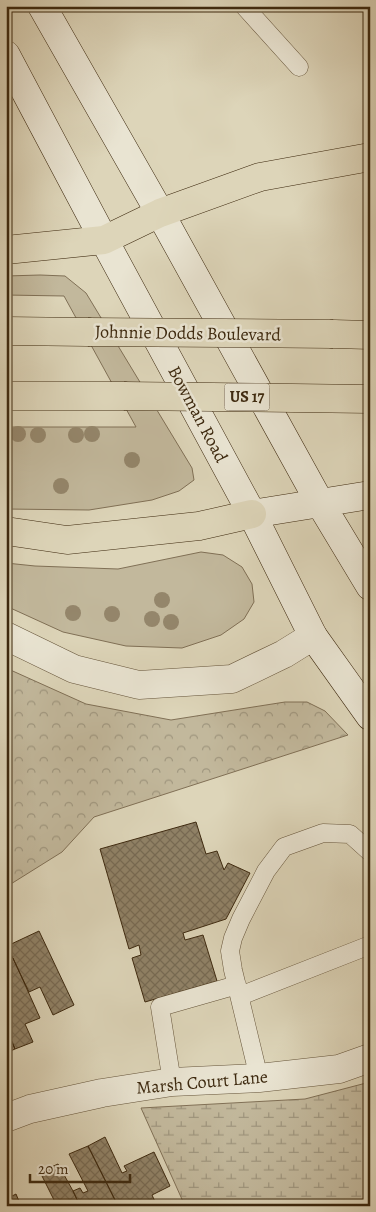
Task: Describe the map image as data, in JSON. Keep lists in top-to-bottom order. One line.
{"streets":{"highway":["Johnnie Dodds Boulevard","US 17"],"main road":["Bowman Road","Marsh Court Lane"]},"scale_bar":"20 m"}
